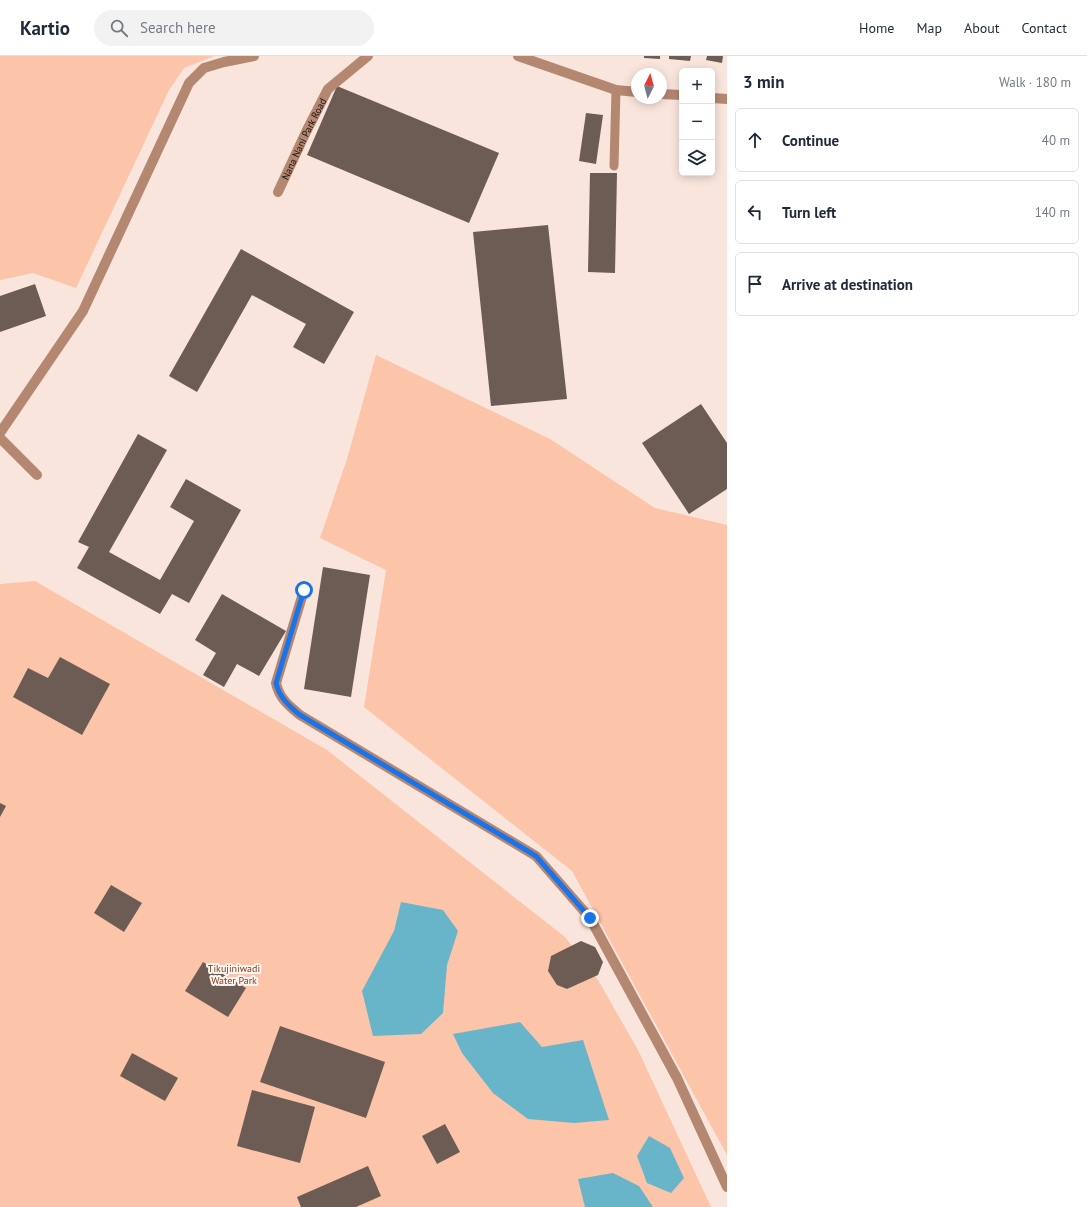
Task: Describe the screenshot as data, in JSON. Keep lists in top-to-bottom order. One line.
{"streets":{"street":["Nana Nani Park Road"]},"parks":["Tikujiniwadi Water Park"],"north":"top","page":{"header":"Kartio","search":"Search here","nav":["Home","Map","About","Contact"],"heading":["3 min","Walk · 180 m"],"map_buttons":["+","−"],"list":[["Continue","40 m"],["Turn left","140 m"],"Arrive at destination"]}}
